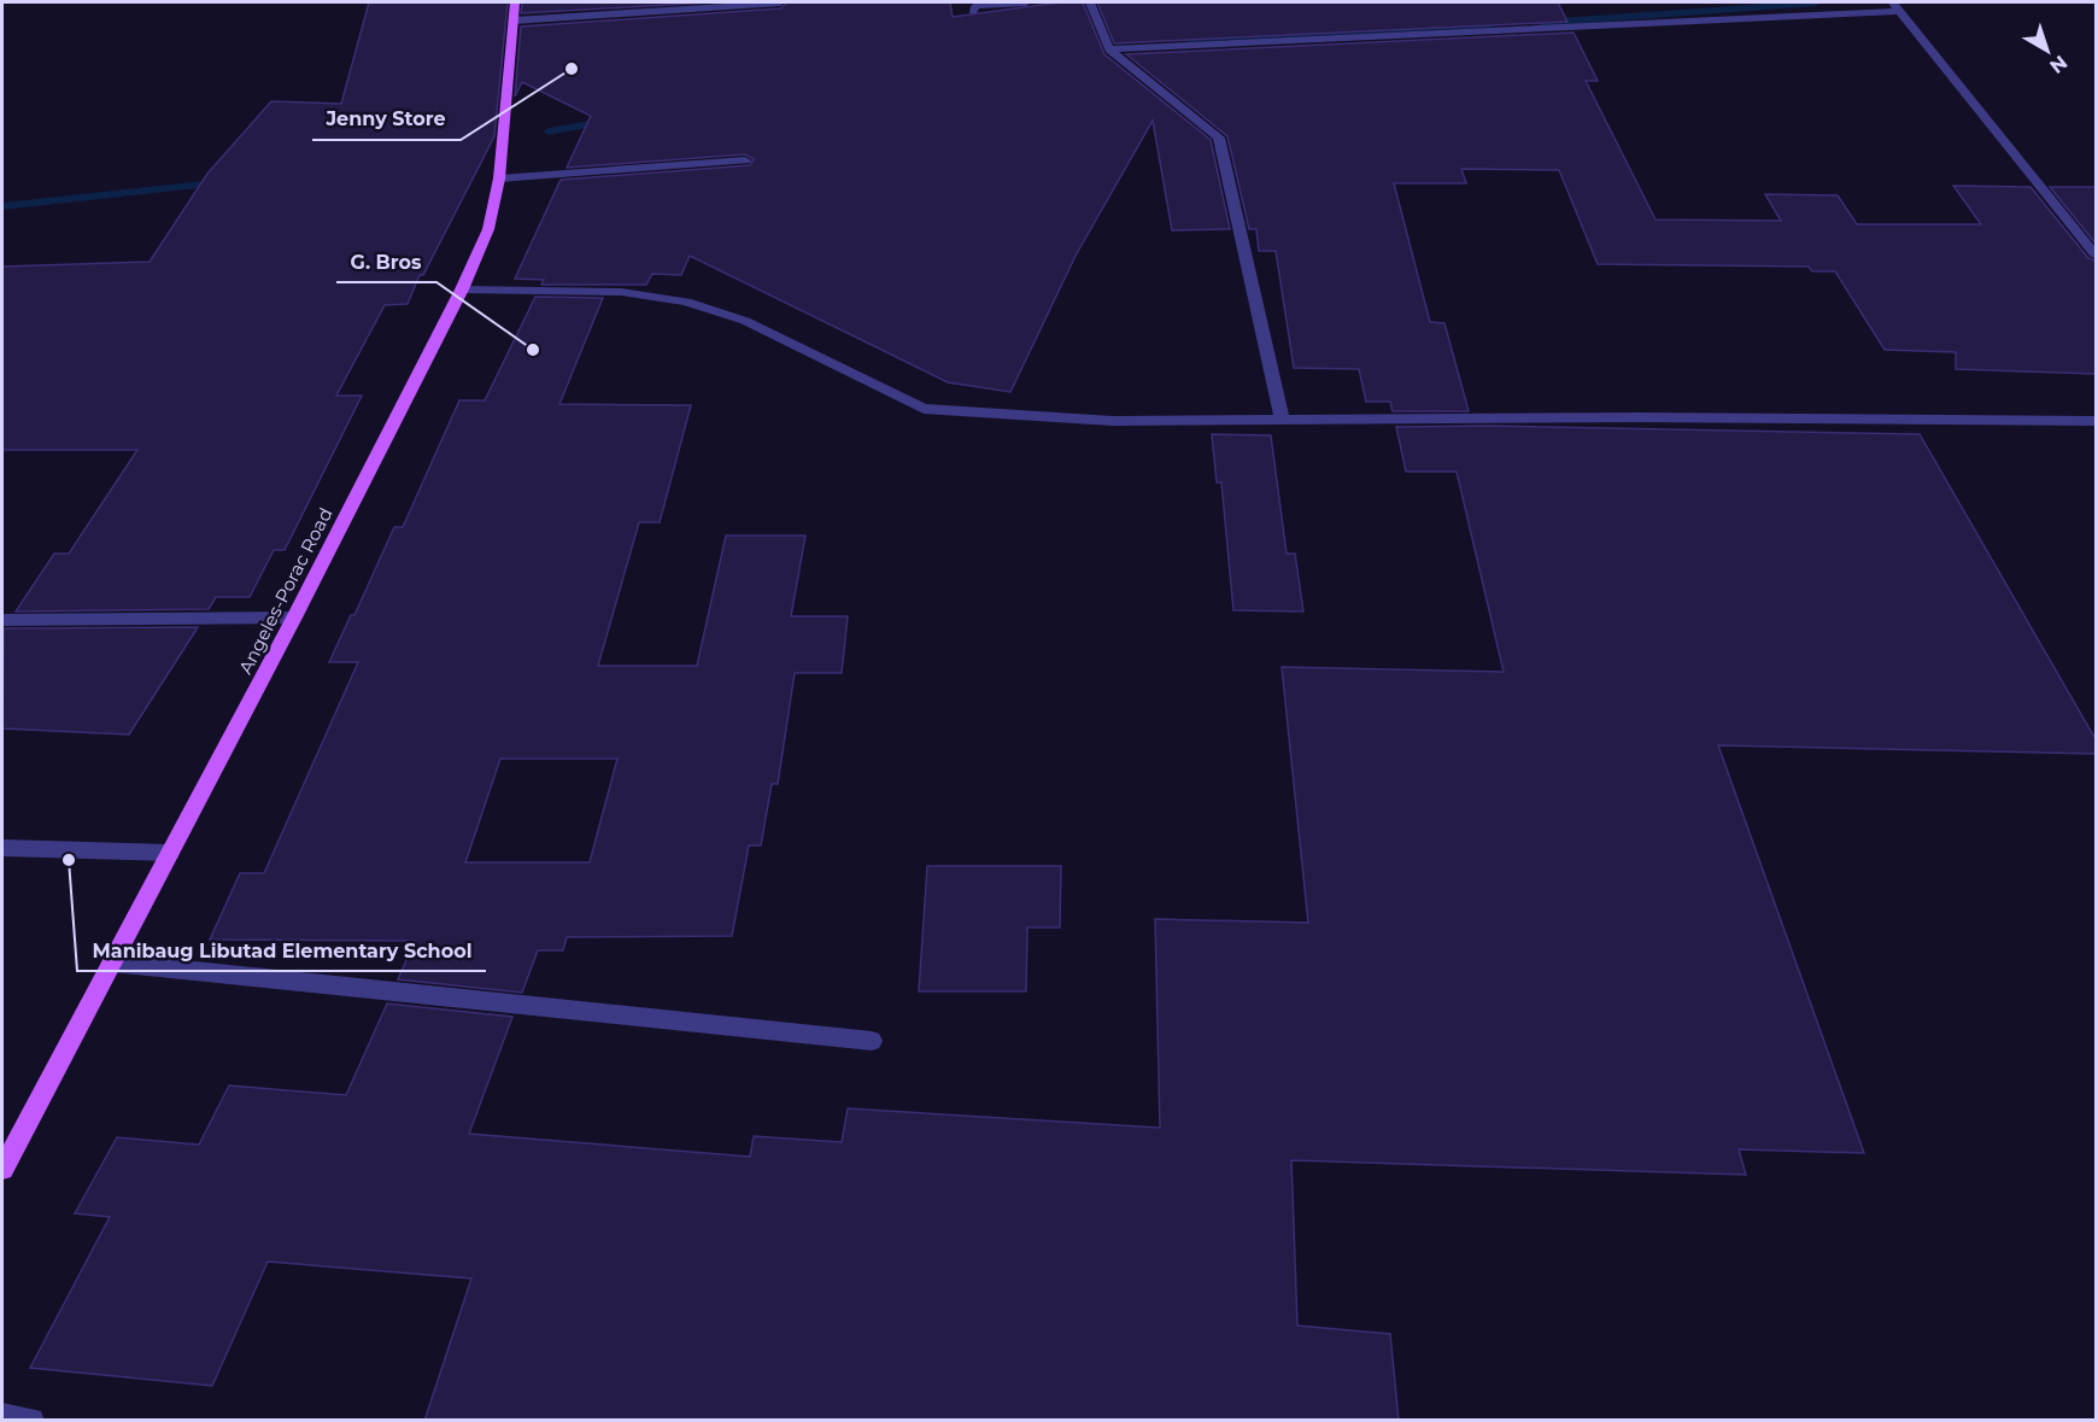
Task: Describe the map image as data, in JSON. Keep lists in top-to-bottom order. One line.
{"streets":{"main road":["Angeles-Porac Road"]},"places":["Jenny Store","G. Bros","Manibaug Libutad Elementary School"],"north":"bottom right"}
